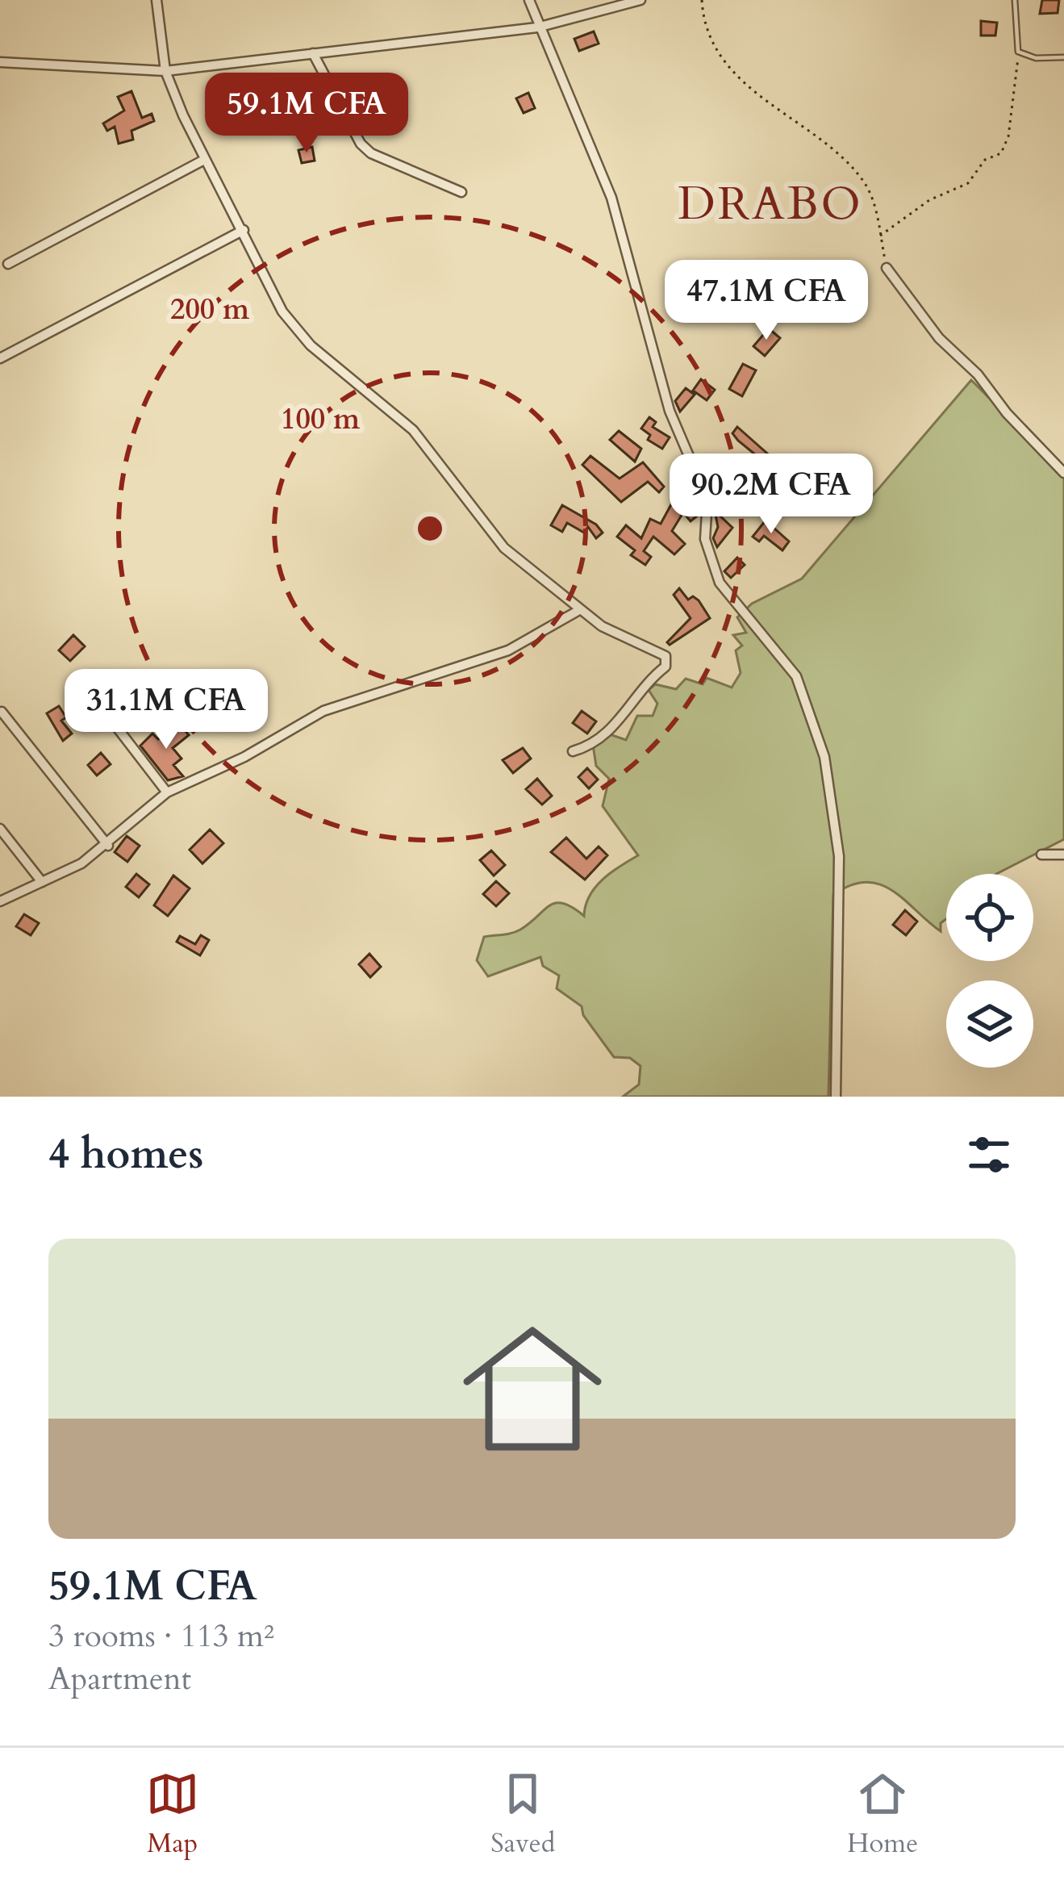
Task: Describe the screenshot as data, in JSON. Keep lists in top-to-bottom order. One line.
{"districts":["DRABO"],"page":{"price":["59.1M CFA","47.1M CFA","90.2M CFA","31.1M CFA"],"heading":"4 homes","list":[{"name":"59.1M CFA","note":"3 rooms · 113 m² · Apartment"}],"tabs":["Map","Saved","Home"]},"rings":["200 m","100 m"]}
